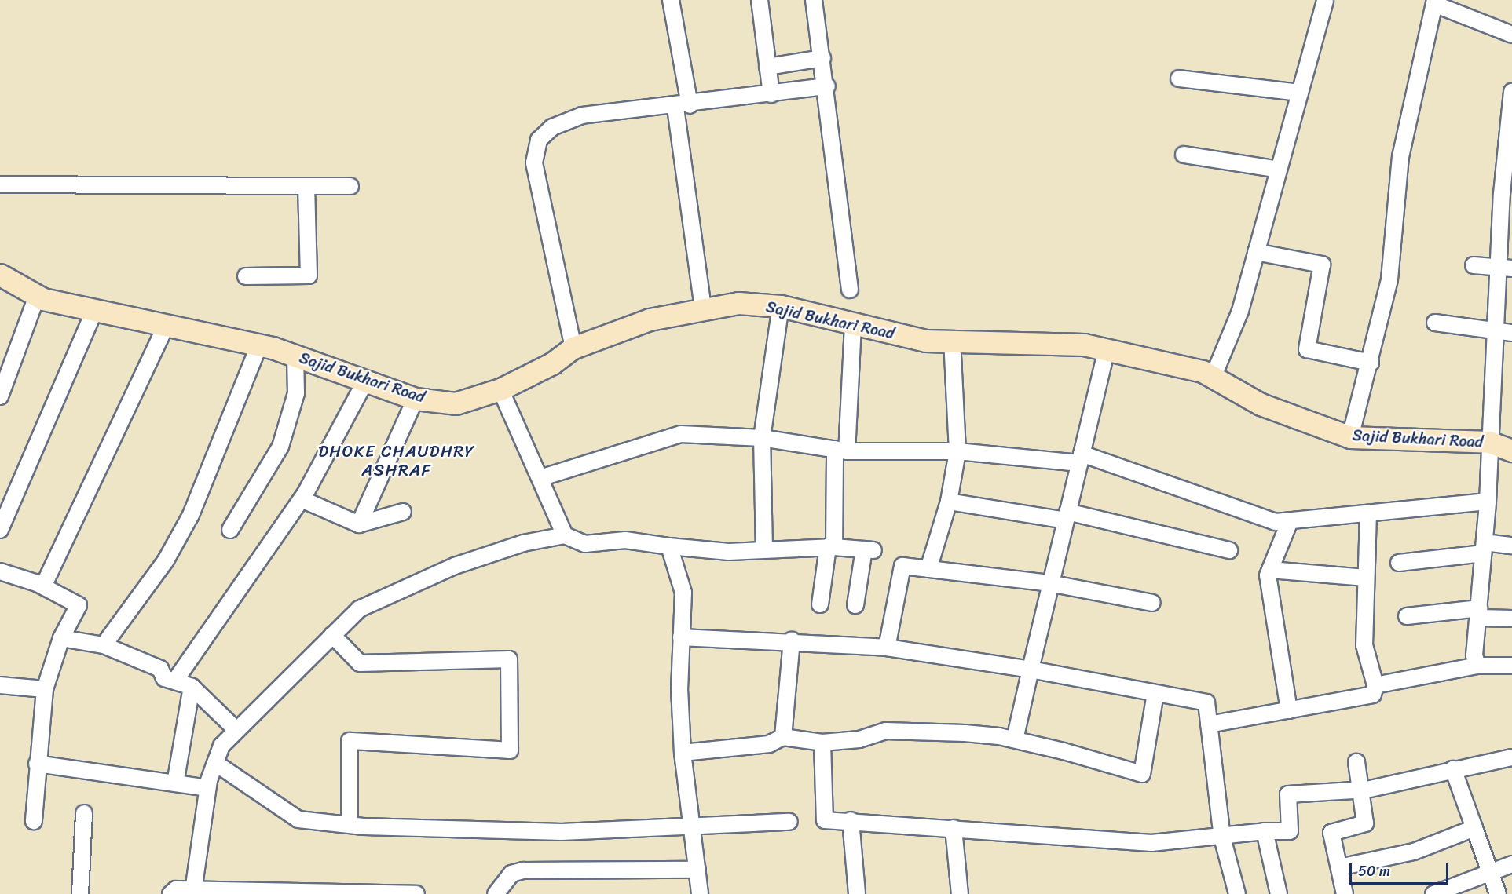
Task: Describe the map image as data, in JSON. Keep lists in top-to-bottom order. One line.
{"streets":{"street":["Sajid Bukhari Road"]},"districts":["DHOKE CHAUDHRY ASHRAF"],"scale_bar":"50 m"}
